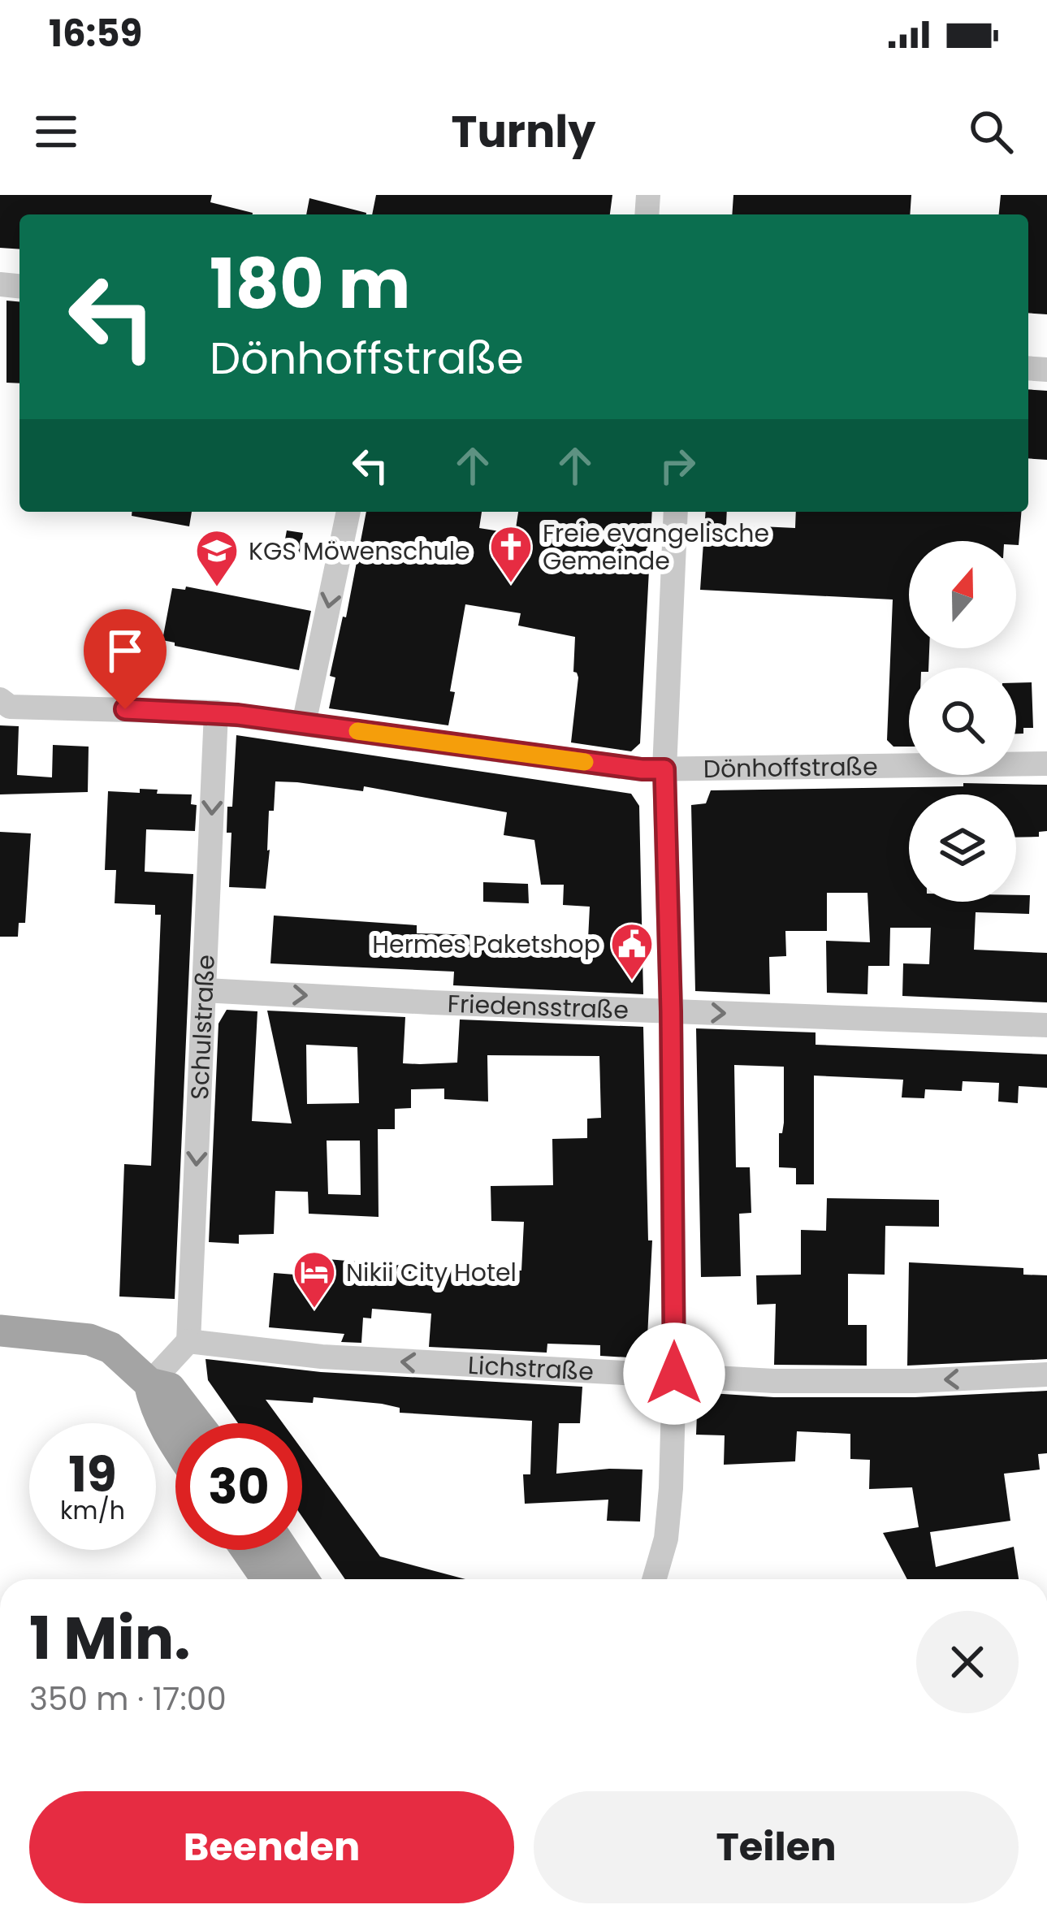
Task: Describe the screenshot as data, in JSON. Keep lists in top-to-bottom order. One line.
{"streets":{"street":["Dönhoffstraße","Friedensstraße","Schulstraße","Lichstraße"]},"crossings":[["Dönhoffstraße","Schulstraße"],["Friedensstraße","Schulstraße"],["Schulstraße","Lichstraße"]],"one_way":["Friedensstraße","Schulstraße","Lichstraße"],"places":{"church":["Freie evangelische Gemeinde"],"school or university":["KGS Möwenschule"],"public building":["Hermes Paketshop"],"hotel":["Nikii City Hotel"]},"north":"top","page":{"status":"16:59","header":"Turnly","turn":["180 m","Dönhoffstraße"],"speed":"19 km/h","limit":"30","heading":["1 Min.","350 m · 17:00"],"buttons":["Beenden","Teilen"]}}
